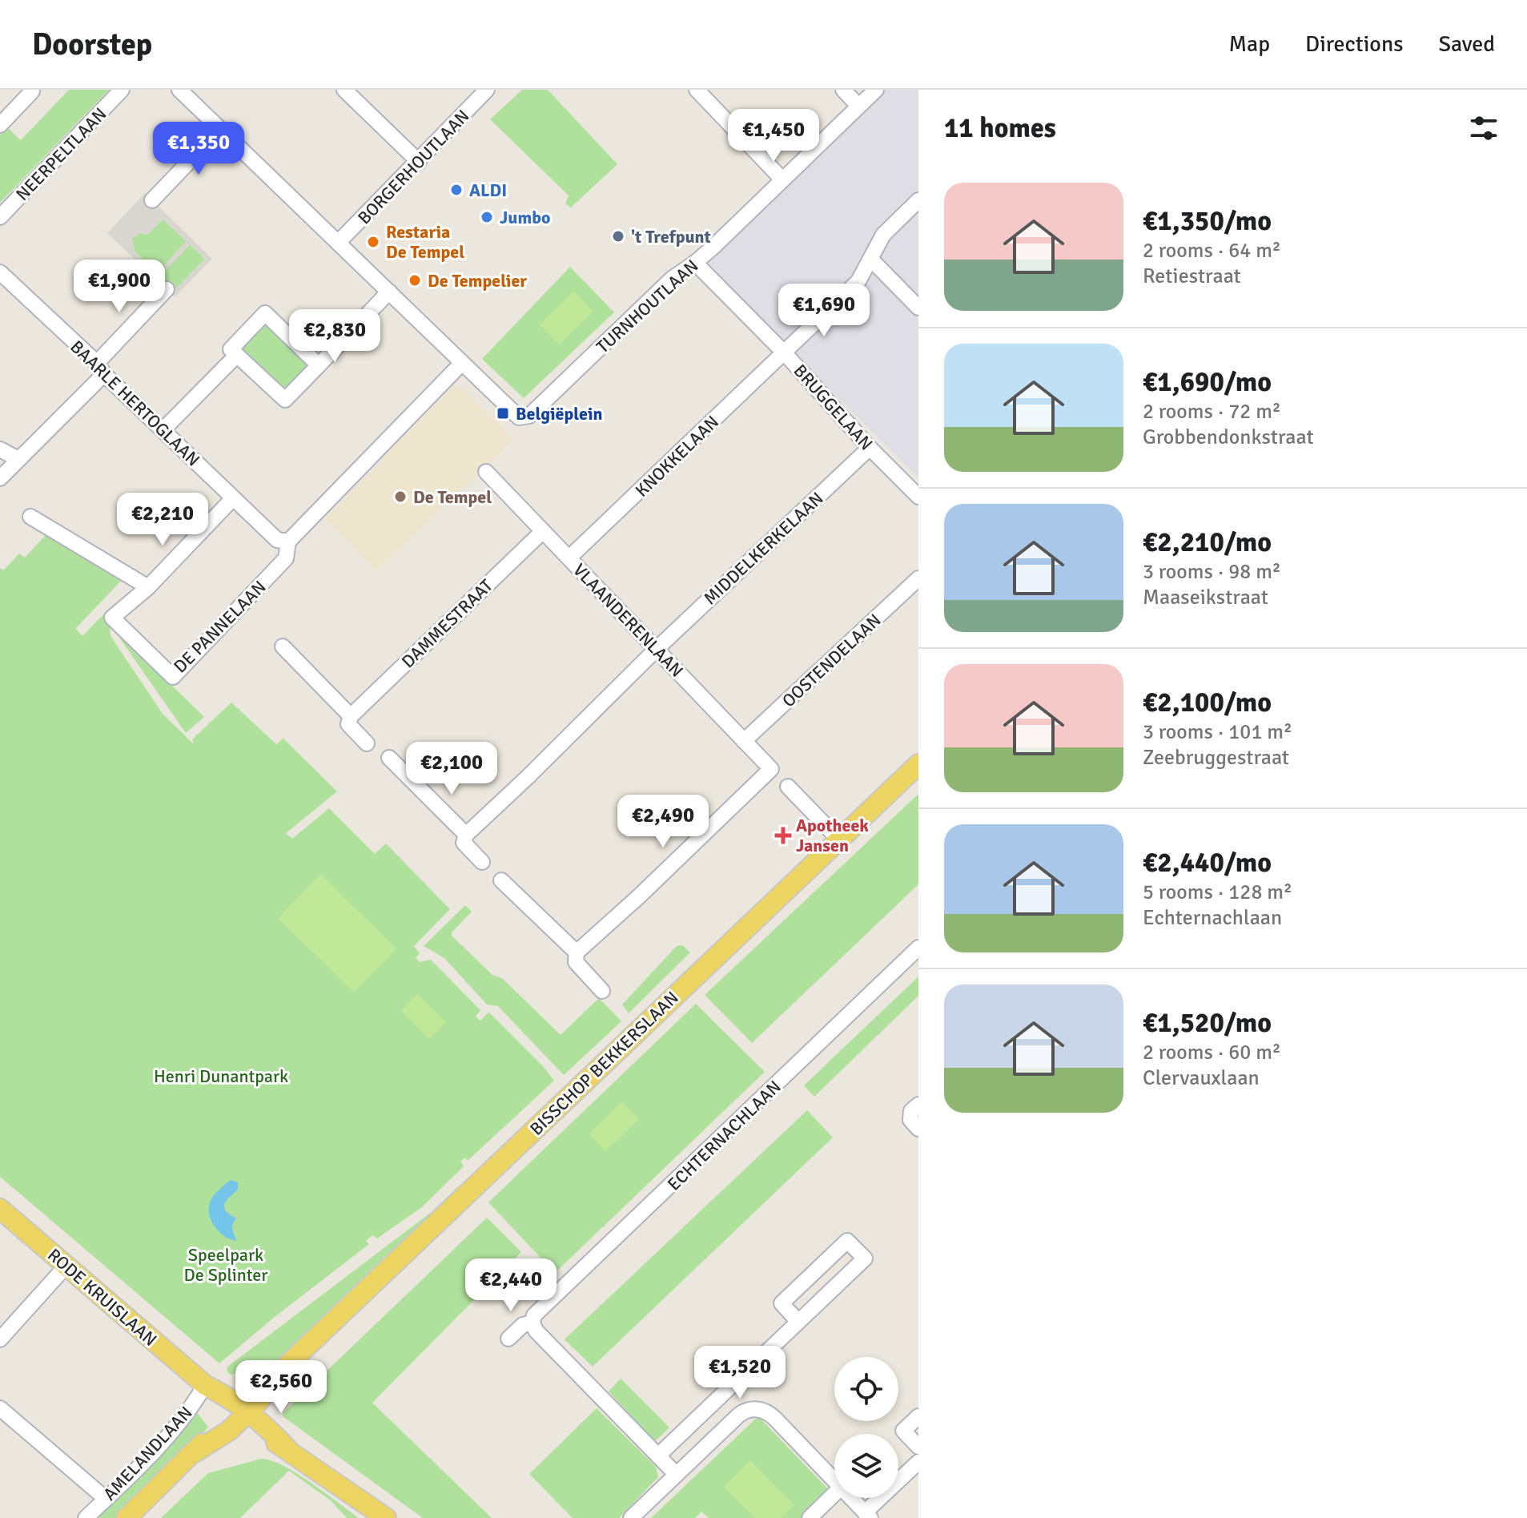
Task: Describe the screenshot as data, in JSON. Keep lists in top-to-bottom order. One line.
{"streets":{"main road":["BISSCHOP BEKKERSLAAN","RODE KRUISLAAN"],"street":["NEERPELTLAAN","BORGERHOUTLAAN","TURNHOUTLAAN","BAARLE HERTOGLAAN","BRUGGELAAN","KNOKKELAAN","MIDDELKERKELAAN","VLAANDERENLAAN","DAMMESTRAAT","DE PANNELAAN","OOSTENDELAAN","ECHTERNACHLAAN","AMELANDLAAN"]},"crossings":[["TURNHOUTLAAN","BRUGGELAAN"],["BAARLE HERTOGLAAN","DE PANNELAAN"],["BRUGGELAAN","KNOKKELAAN"],["BRUGGELAAN","MIDDELKERKELAAN"],["KNOKKELAAN","VLAANDERENLAAN"],["MIDDELKERKELAAN","VLAANDERENLAAN"],["VLAANDERENLAAN","DAMMESTRAAT"],["VLAANDERENLAAN","OOSTENDELAAN"],["BISSCHOP BEKKERSLAAN","RODE KRUISLAAN"],["RODE KRUISLAAN","AMELANDLAAN"]],"parks":["Henri Dunantpark","Speelpark De Splinter"],"places":{"other":["ALDI","Jumbo","'t Trefpunt","Restaria De Tempel","De Tempelier","De Tempel"],"transit":["Belgiëplein"],"health":["Apotheek Jansen"]},"page":{"header":"Doorstep","nav":["Map","Directions","Saved"],"heading":"11 homes","price":["€1,450","€1,350","€1,900","€1,690","€2,830","€2,210","€2,100","€2,490","€2,440","€1,520","€2,560"],"list":[{"name":"€1,350/mo","note":"2 rooms · 64 m² · Retiestraat"},{"name":"€1,690/mo","note":"2 rooms · 72 m² · Grobbendonkstraat"},{"name":"€2,210/mo","note":"3 rooms · 98 m² · Maaseikstraat"},{"name":"€2,100/mo","note":"3 rooms · 101 m² · Zeebruggestraat"},{"name":"€2,440/mo","note":"5 rooms · 128 m² · Echternachlaan"},{"name":"€1,520/mo","note":"2 rooms · 60 m² · Clervauxlaan"}]}}
